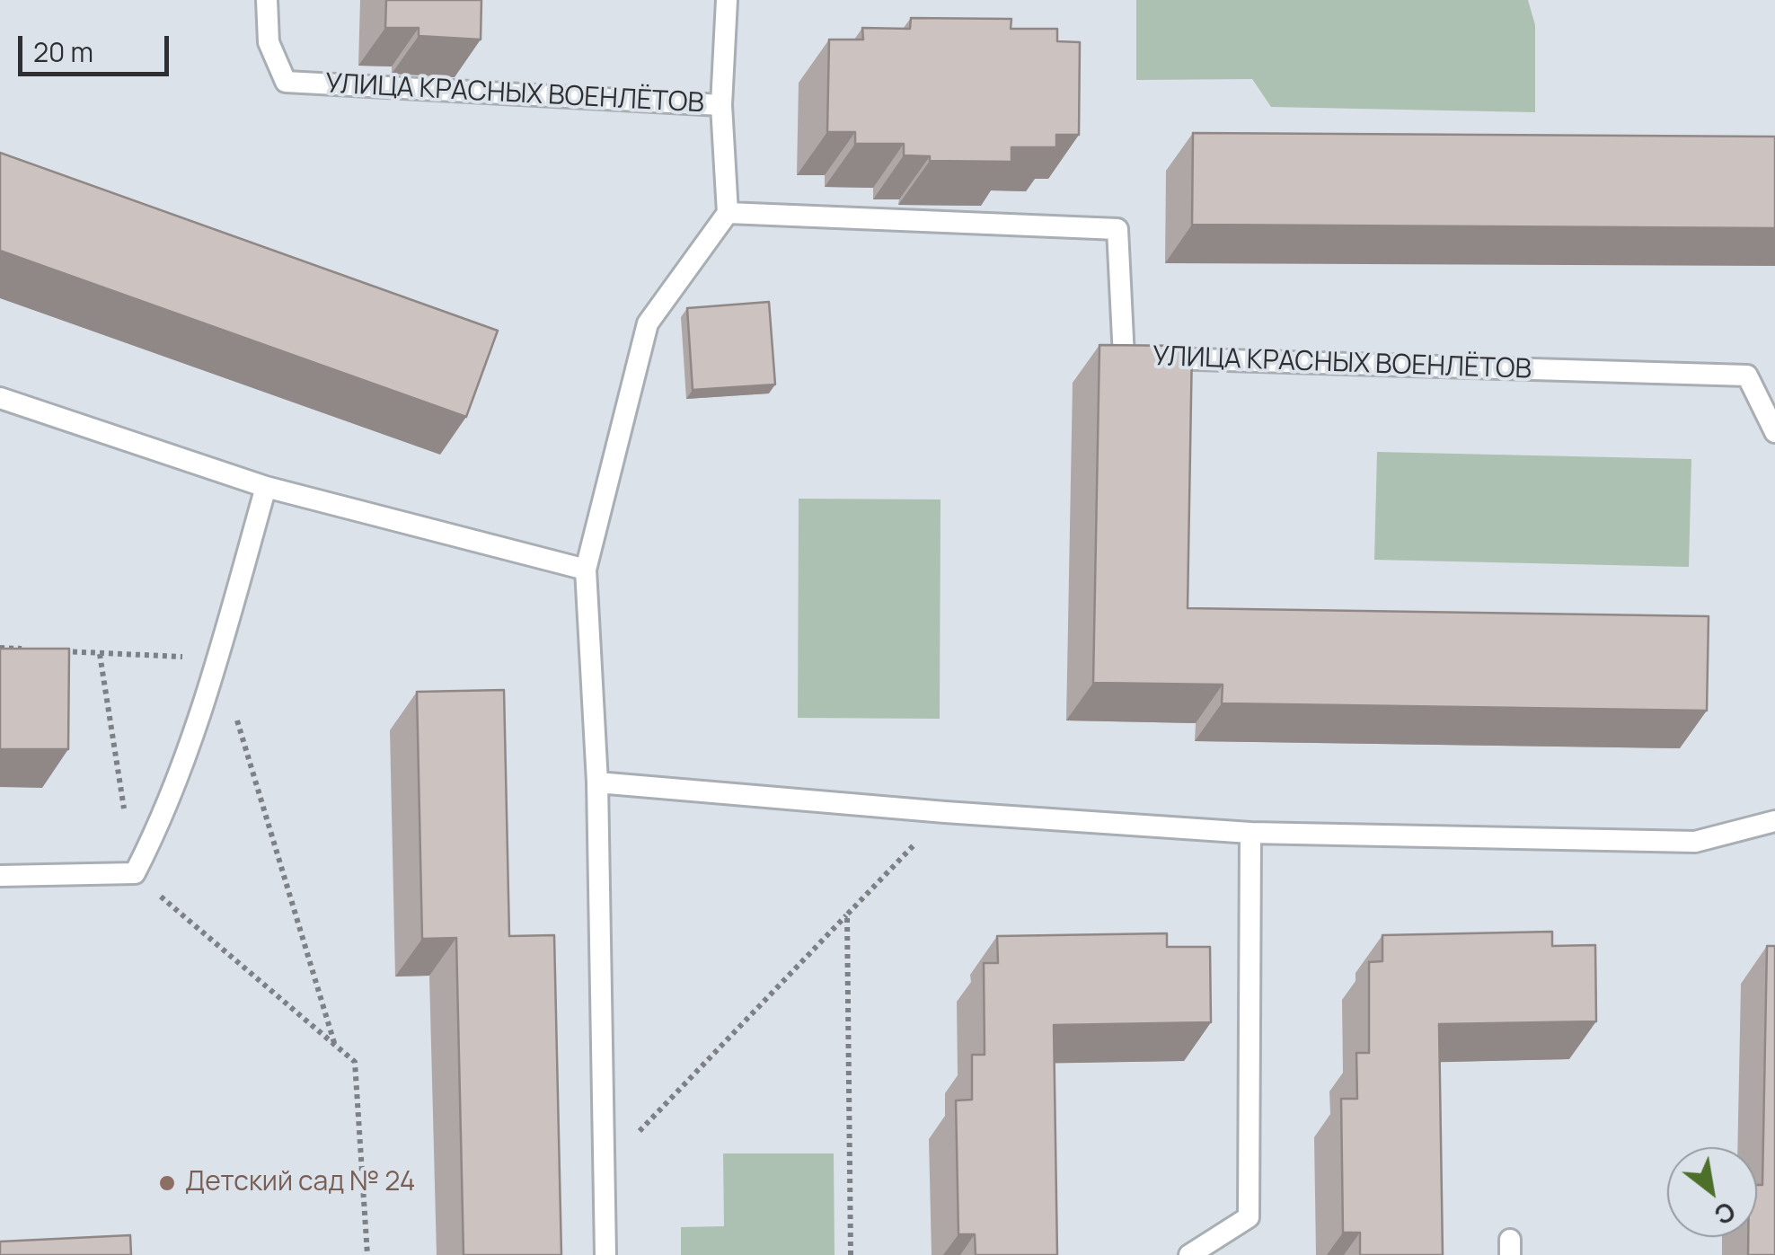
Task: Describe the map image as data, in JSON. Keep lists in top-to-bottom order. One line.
{"streets":{"lane":["УЛИЦА КРАСНЫХ ВОЕНЛЁТОВ"]},"places":["Детский сад № 24"],"scale_bar":"20 m","north":"bottom right"}
